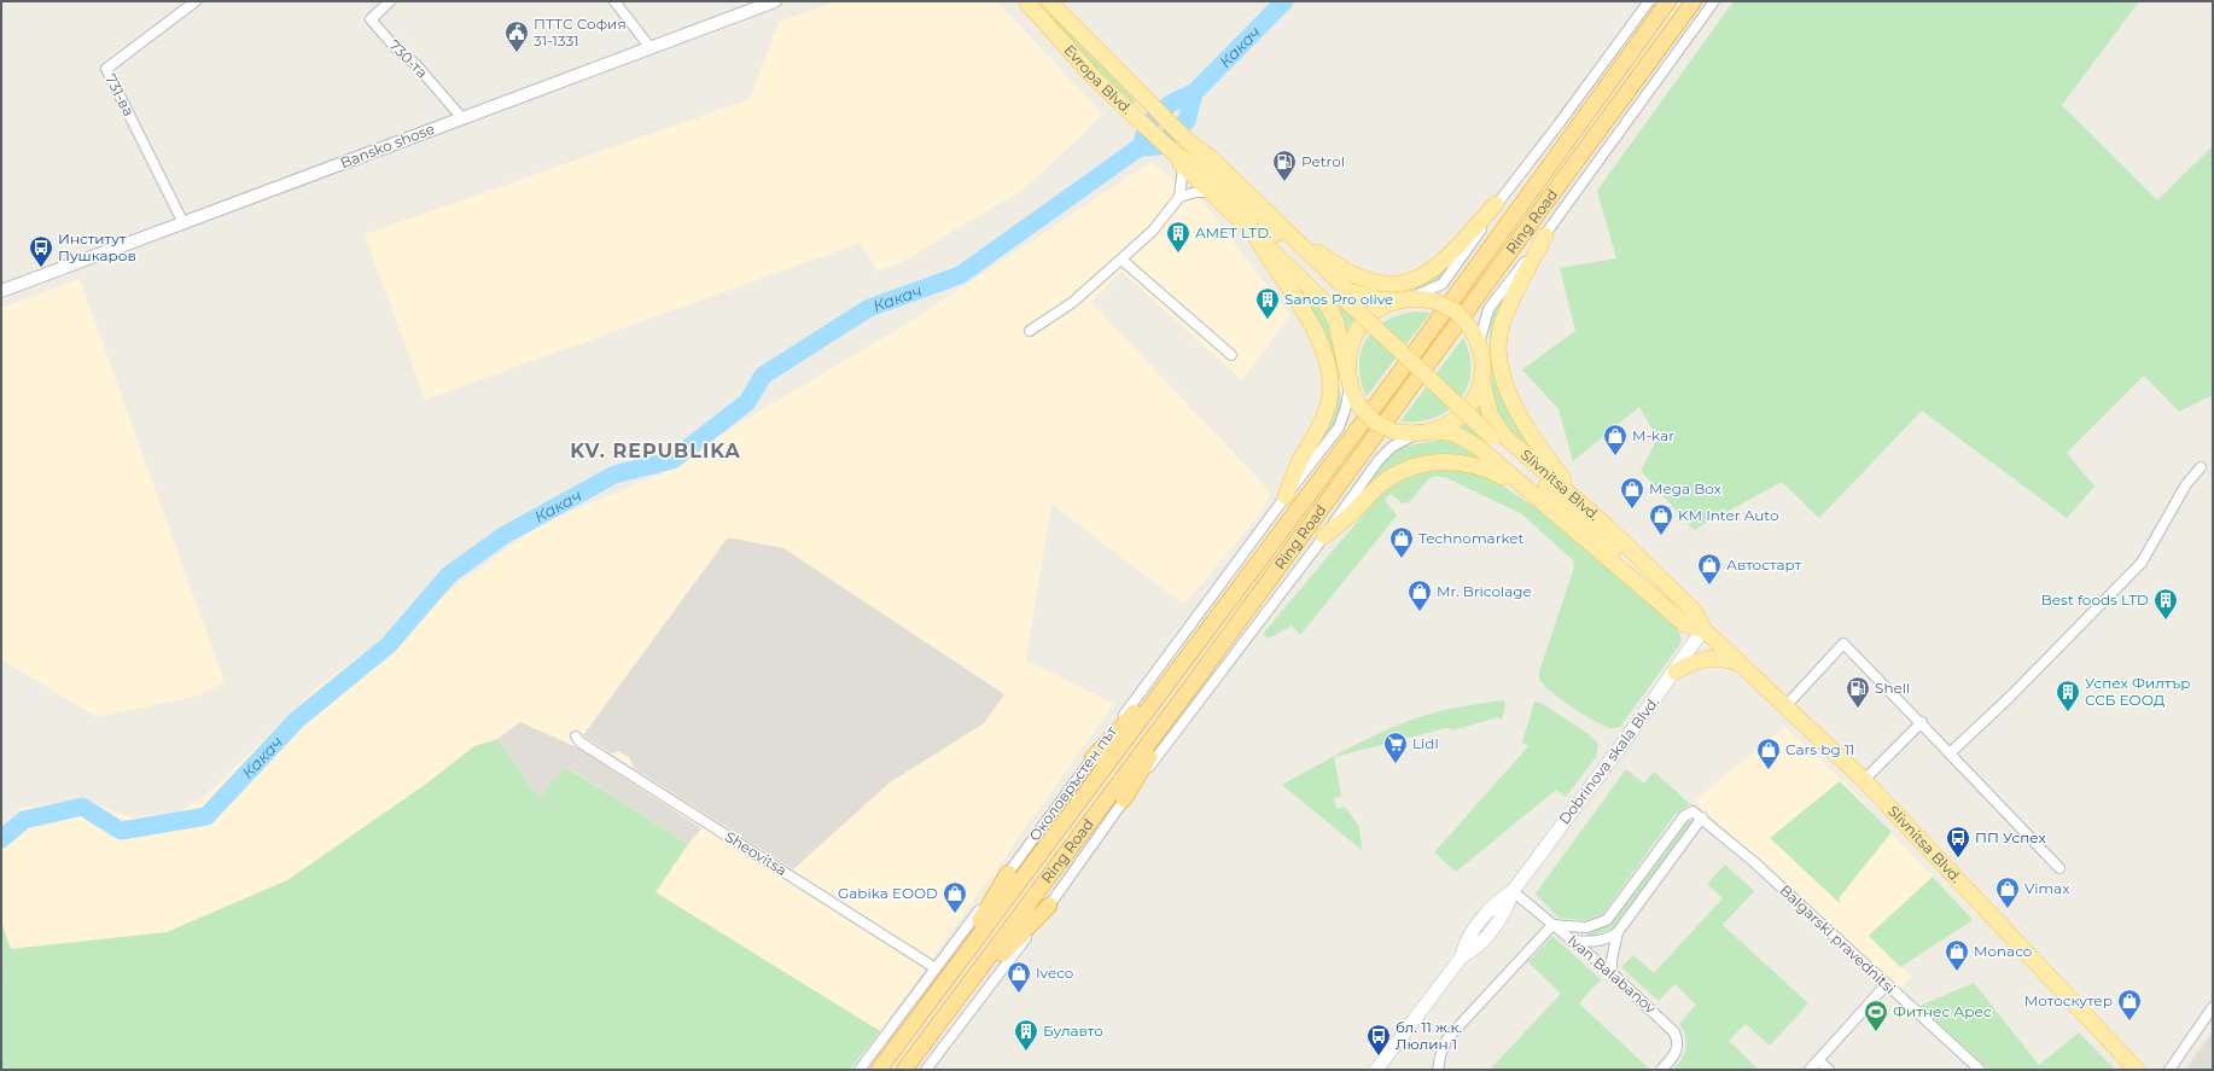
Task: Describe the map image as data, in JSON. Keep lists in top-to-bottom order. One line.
{"streets":{"highway":["Ring Road"],"main road":["Evropa Blvd.","Slivnitsa Blvd.","Dobrinova skala Blvd."],"street":["730-та","731-ва","Bansko shose","Околовръстен път","Sheovitsa","Balgarski pravednitsi","Ivan Balabanov"]},"crossings":[["730-та","Bansko shose"],["Evropa Blvd.","Ring Road"],["Evropa Blvd.","Slivnitsa Blvd."],["731-ва","Bansko shose"],["Ring Road","Slivnitsa Blvd."],["Slivnitsa Blvd.","Dobrinova skala Blvd."],["Dobrinova skala Blvd.","Ivan Balabanov"],["Околовръстен път","Sheovitsa"],["Balgarski pravednitsi","Ivan Balabanov"]],"districts":["KV. REPUBLIKA"],"water":["Какач"],"places":{"public building":["ПТТС София 31-1331"],"fuel station":["Petrol","Shell"],"building":["AMET LTD.","Sanos Pro olive","Best foods LTD","Успех Филтър ССБ ЕООД","Булавто"],"bus stop":["Институт Пушкаров","ПП Успех","бл. 11 ж.к. Люлин 1"],"shop":["M-kar","Mega Box","KM Inter Auto","Technomarket","Автостарт","Mr. Bricolage","Cars bg 11","Vimax","Gabika EOOD","Monaco","Iveco","Мотоскутер"],"supermarket":["Lidl"],"sports":["Фитнес Арес"]}}
